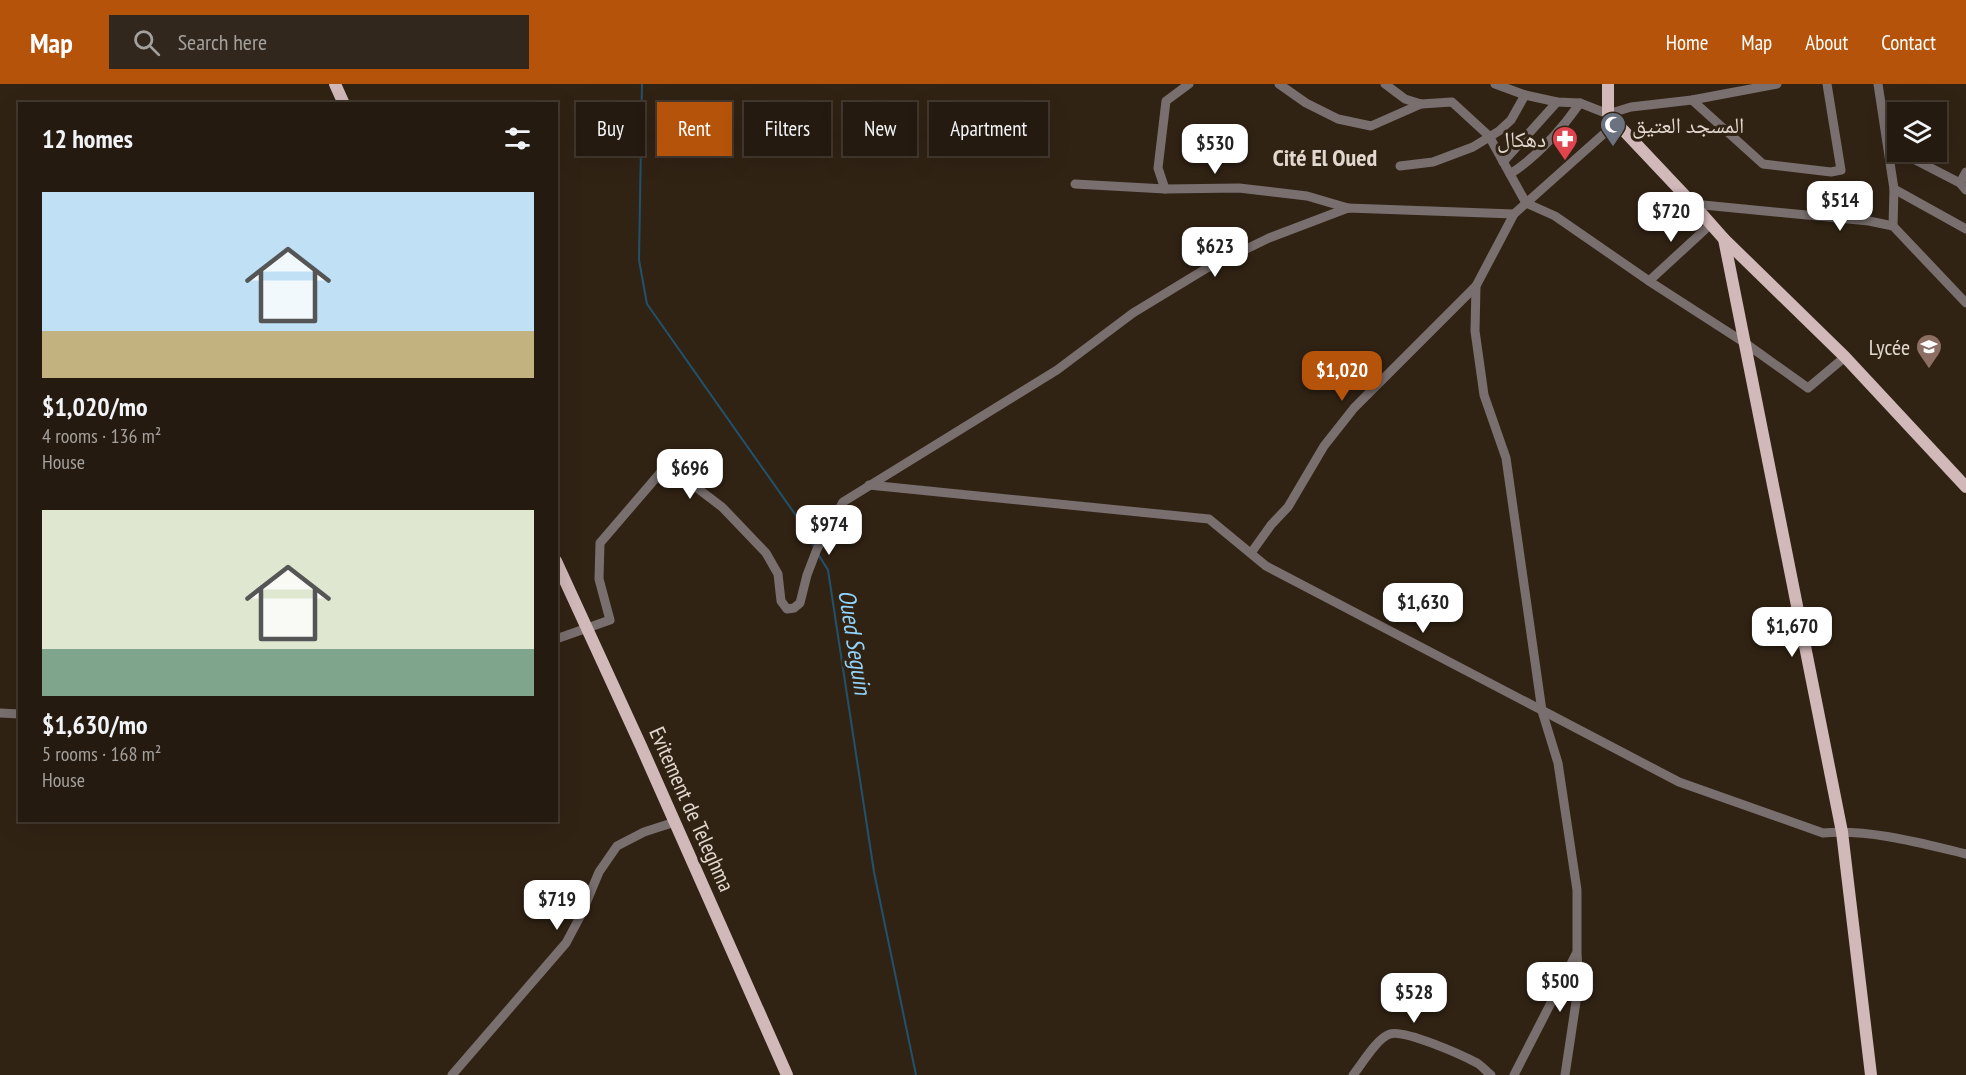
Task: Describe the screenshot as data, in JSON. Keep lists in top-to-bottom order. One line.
{"streets":{"main road":["Evitement de Teleghma"]},"districts":["Cité El Oued"],"water":["Oued Seguin"],"places":{"mosque":["المسجد العتيق"],"pharmacy":["دهكال"],"school or university":["Lycée"]},"page":{"header":"Map","search":"Search here","nav":["Home","Map","About","Contact"],"chip":["Buy","Rent","Filters","New","Apartment"],"heading":"12 homes","price":["$530","$514","$720","$623","$1,020","$696","$974","$1,630","$1,670","$719","$500","$528"],"list":[{"name":"$1,020/mo","note":"4 rooms · 136 m² · House"},{"name":"$1,630/mo","note":"5 rooms · 168 m² · House"}]}}
